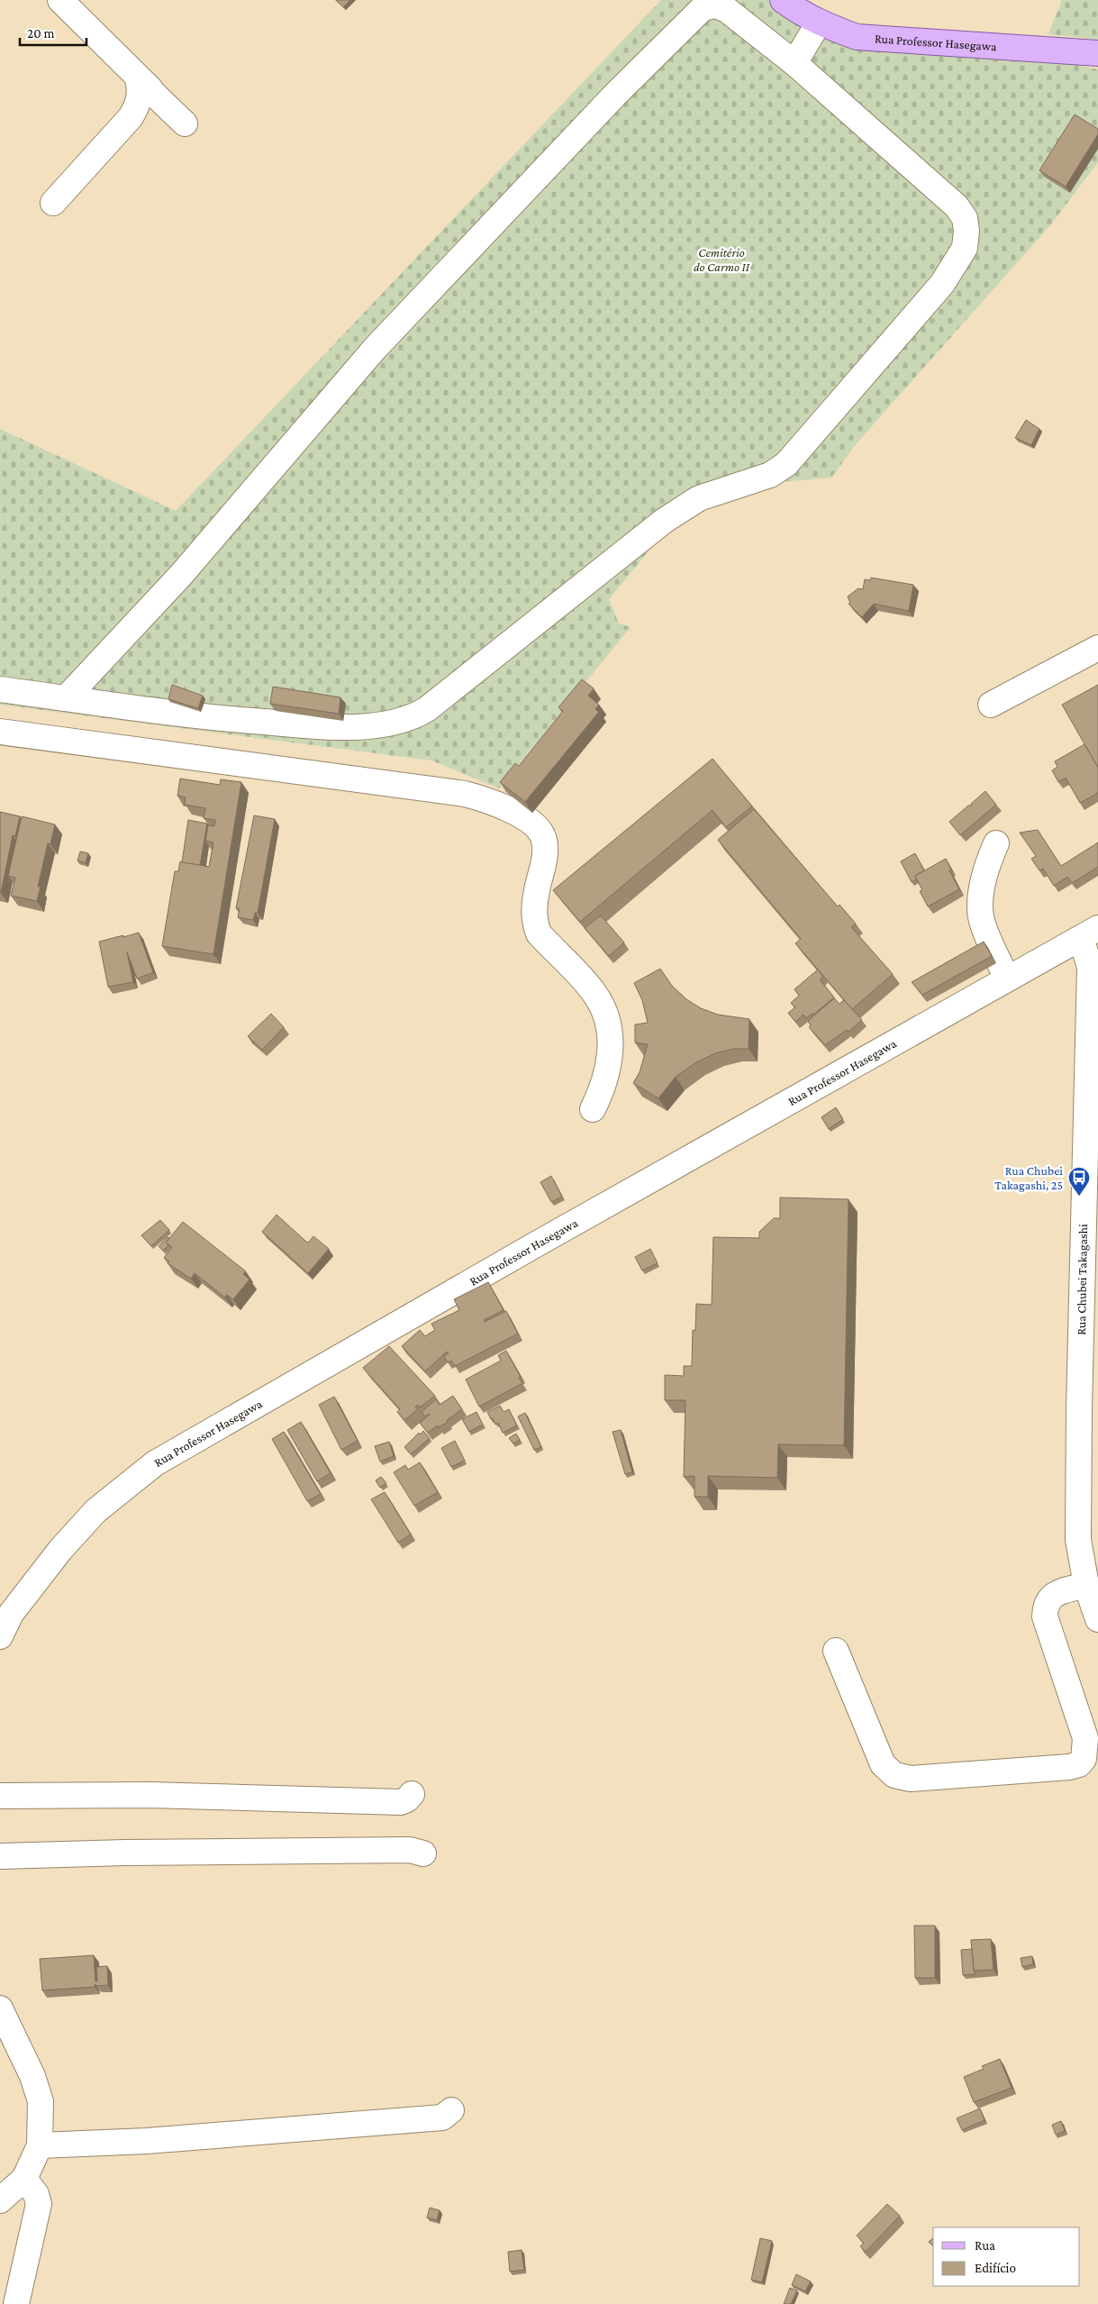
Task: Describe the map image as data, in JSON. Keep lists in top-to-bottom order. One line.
{"streets":{"main road":["Rua Professor Hasegawa"],"street":["Rua Chubei Takagashi"]},"crossings":[["Rua Professor Hasegawa","Rua Chubei Takagashi"]],"parks":["Cemitério do Carmo II"],"places":{"bus stop":["Rua Chubei Takagashi, 25"]},"legend":["Rua","Edifício"],"scale_bar":"20 m"}
